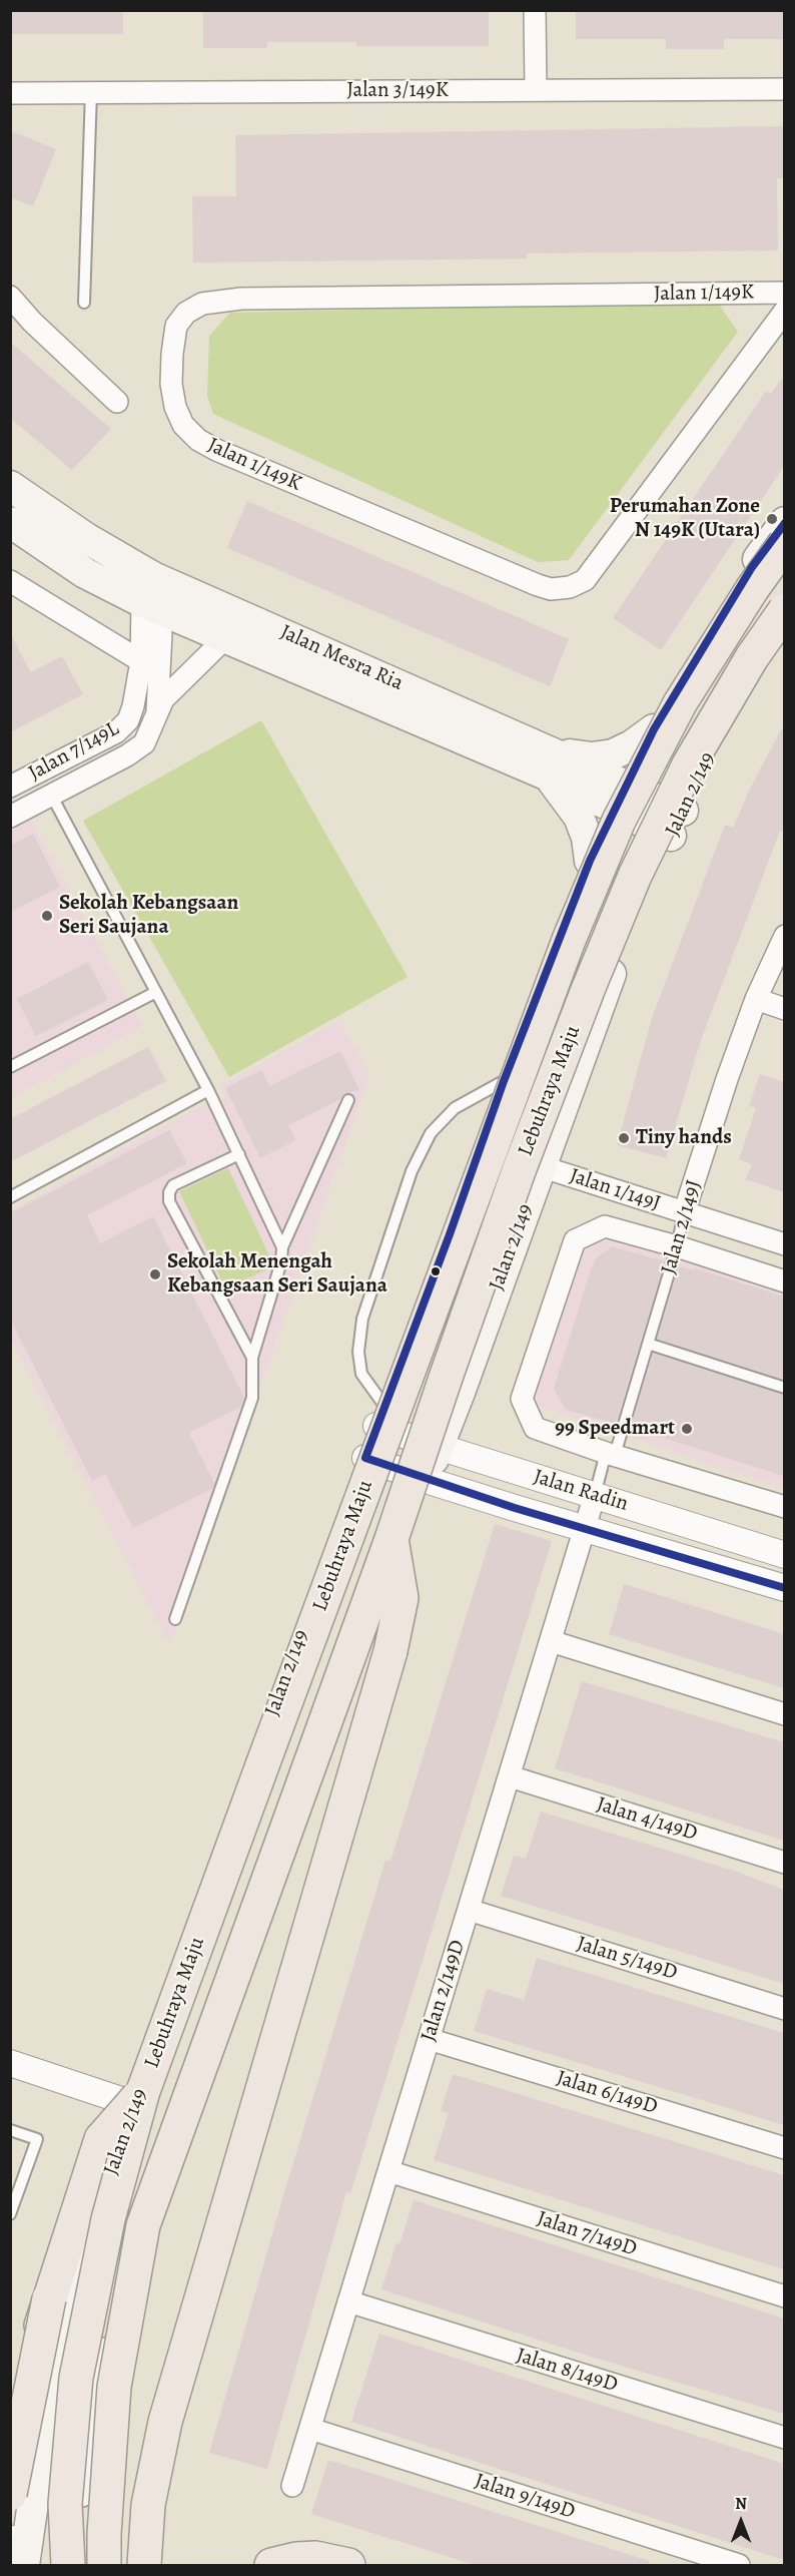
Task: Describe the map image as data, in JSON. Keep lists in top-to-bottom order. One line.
{"streets":{"highway":["Lebuhraya Maju"],"main road":["Jalan Mesra Ria","Jalan 2/149"],"street":["Jalan 3/149K","Jalan 1/149K","Jalan 7/149L","Jalan 1/149J","Jalan 2/149J","Jalan Radin","Jalan 4/149D","Jalan 5/149D","Jalan 2/149D","Jalan 6/149D","Jalan 7/149D","Jalan 8/149D","Jalan 9/149D"]},"crossings":[["Jalan Mesra Ria","Jalan 7/149L"],["Jalan Mesra Ria","Jalan 2/149"],["Jalan 2/149","Lebuhraya Maju"],["Jalan 2/149","Jalan 1/149J"],["Jalan 2/149","Jalan Radin"],["Jalan 1/149J","Jalan 2/149J"],["Jalan 2/149J","Jalan Radin"],["Jalan 2/149J","Jalan 2/149D"],["Jalan Radin","Jalan 2/149D"],["Jalan 4/149D","Jalan 2/149D"],["Jalan 5/149D","Jalan 2/149D"],["Jalan 2/149D","Jalan 6/149D"],["Jalan 2/149D","Jalan 7/149D"],["Jalan 2/149D","Jalan 8/149D"],["Jalan 2/149D","Jalan 9/149D"]],"places":["Perumahan Zone N 149K (Utara)","Sekolah Kebangsaan Seri Saujana","Tiny hands","Sekolah Menengah Kebangsaan Seri Saujana","99 Speedmart"],"north":"top"}
